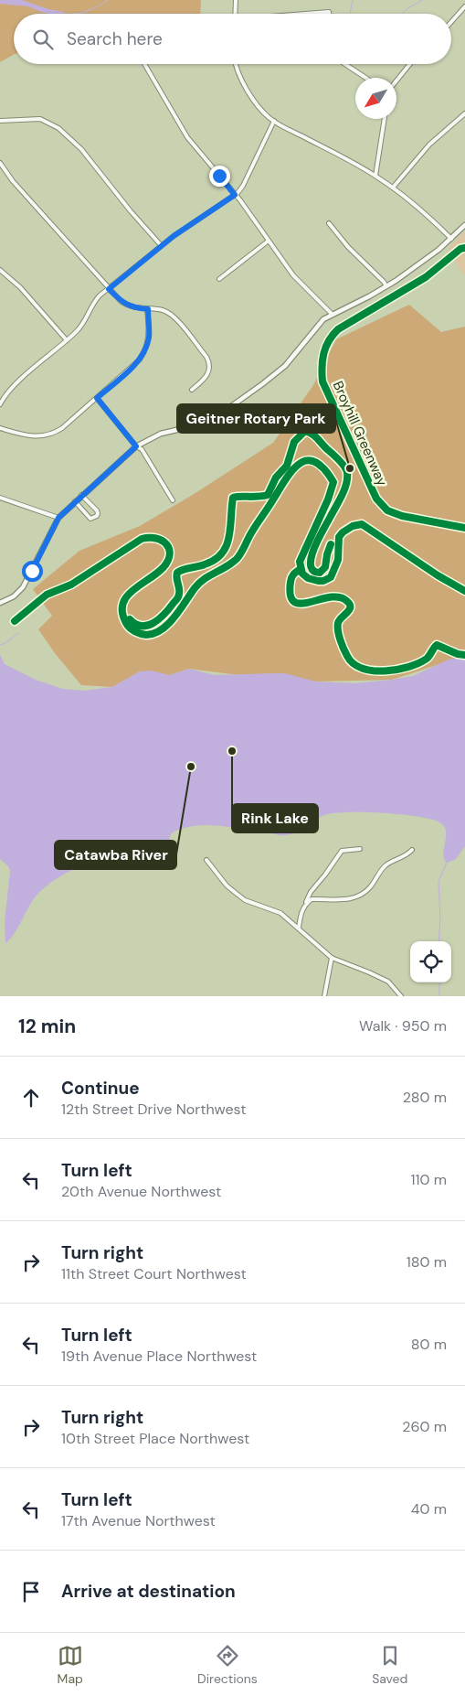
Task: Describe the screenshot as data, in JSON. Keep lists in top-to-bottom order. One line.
{"streets":{"cycle path":["Broyhill Greenway"]},"places":["Geitner Rotary Park","Rink Lake","Catawba River"],"north":"bottom left","page":{"search":"Search here","heading":["12 min","Walk · 950 m"],"list":[["Continue","12th Street Drive Northwest","280 m"],["Turn left","20th Avenue Northwest","110 m"],["Turn right","11th Street Court Northwest","180 m"],["Turn left","19th Avenue Place Northwest","80 m"],["Turn right","10th Street Place Northwest","260 m"],["Turn left","17th Avenue Northwest","40 m"],"Arrive at destination"],"nav":["Map","Directions","Saved"]}}
